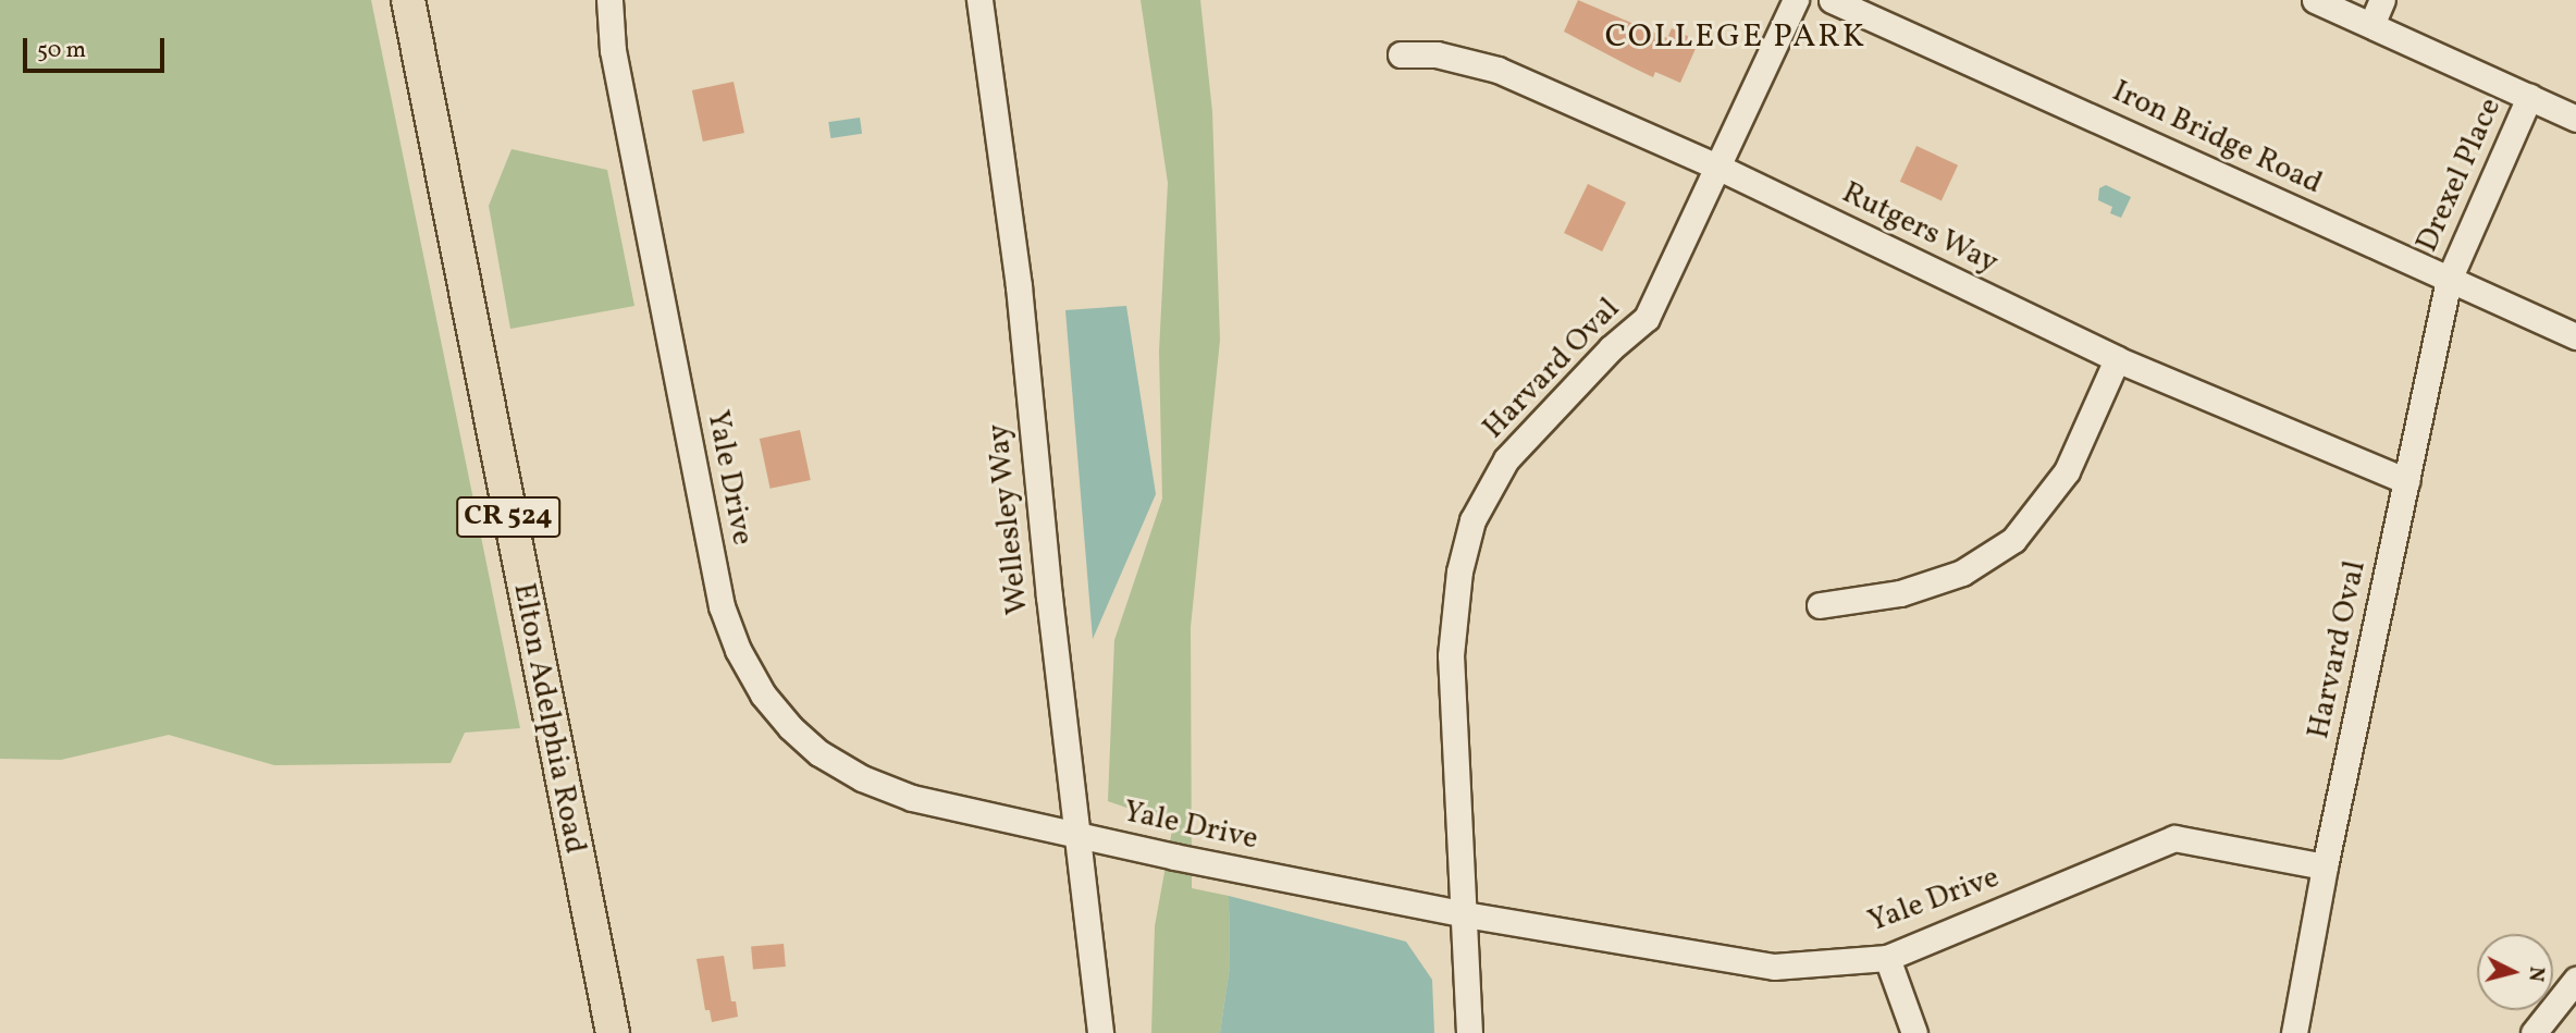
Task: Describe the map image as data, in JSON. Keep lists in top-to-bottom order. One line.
{"streets":{"main road":["CR 524","Elton Adelphia Road"],"street":["Iron Bridge Road","Drexel Place","Rutgers Way","Harvard Oval","Yale Drive","Wellesley Way"]},"crossings":[["Iron Bridge Road","Drexel Place"],["Iron Bridge Road","Harvard Oval"],["Drexel Place","Harvard Oval"],["Rutgers Way","Harvard Oval"],["Harvard Oval","Yale Drive"],["Yale Drive","Wellesley Way"]],"districts":["COLLEGE PARK"],"scale_bar":"50 m","north":"right"}
